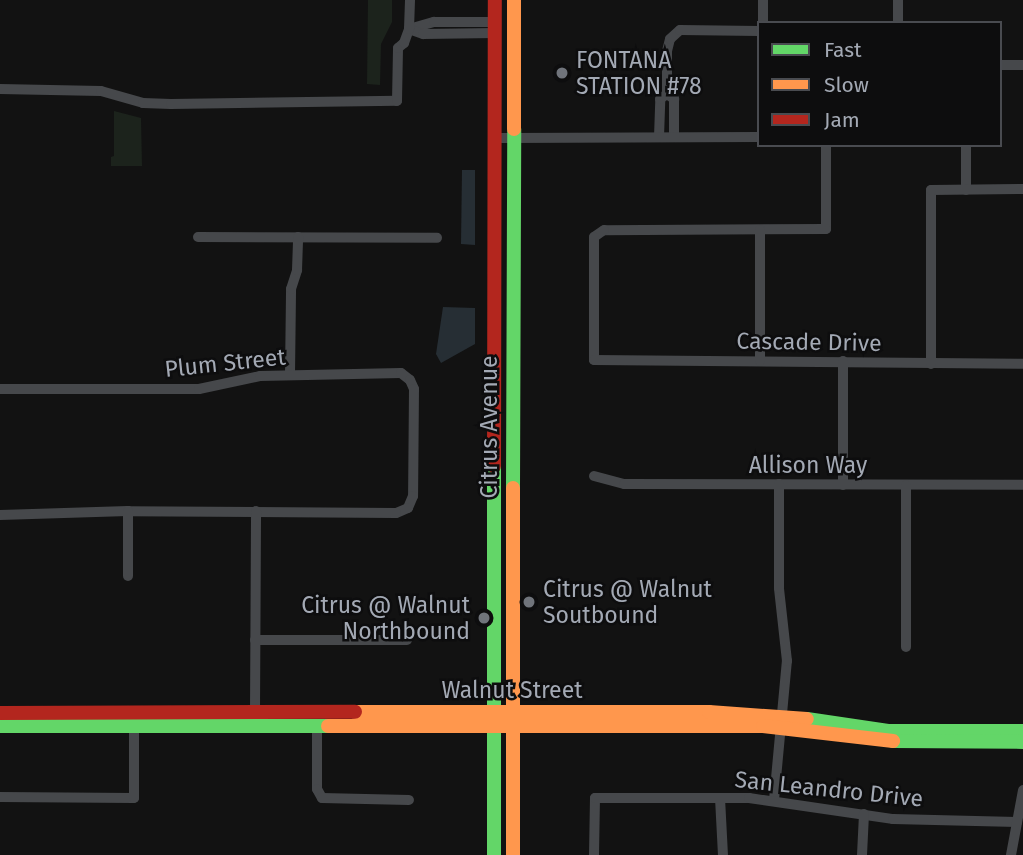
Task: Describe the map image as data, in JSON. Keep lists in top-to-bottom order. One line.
{"streets":{"street":["Cascade Drive","Plum Street","Citrus Avenue","Allison Way","Walnut Street","San Leandro Drive"]},"crossings":[["Citrus Avenue","Walnut Street"]],"places":["FONTANA STATION #78","Citrus @ Walnut Soutbound","Citrus @ Walnut Northbound"],"legend":["Fast","Slow","Jam"]}
